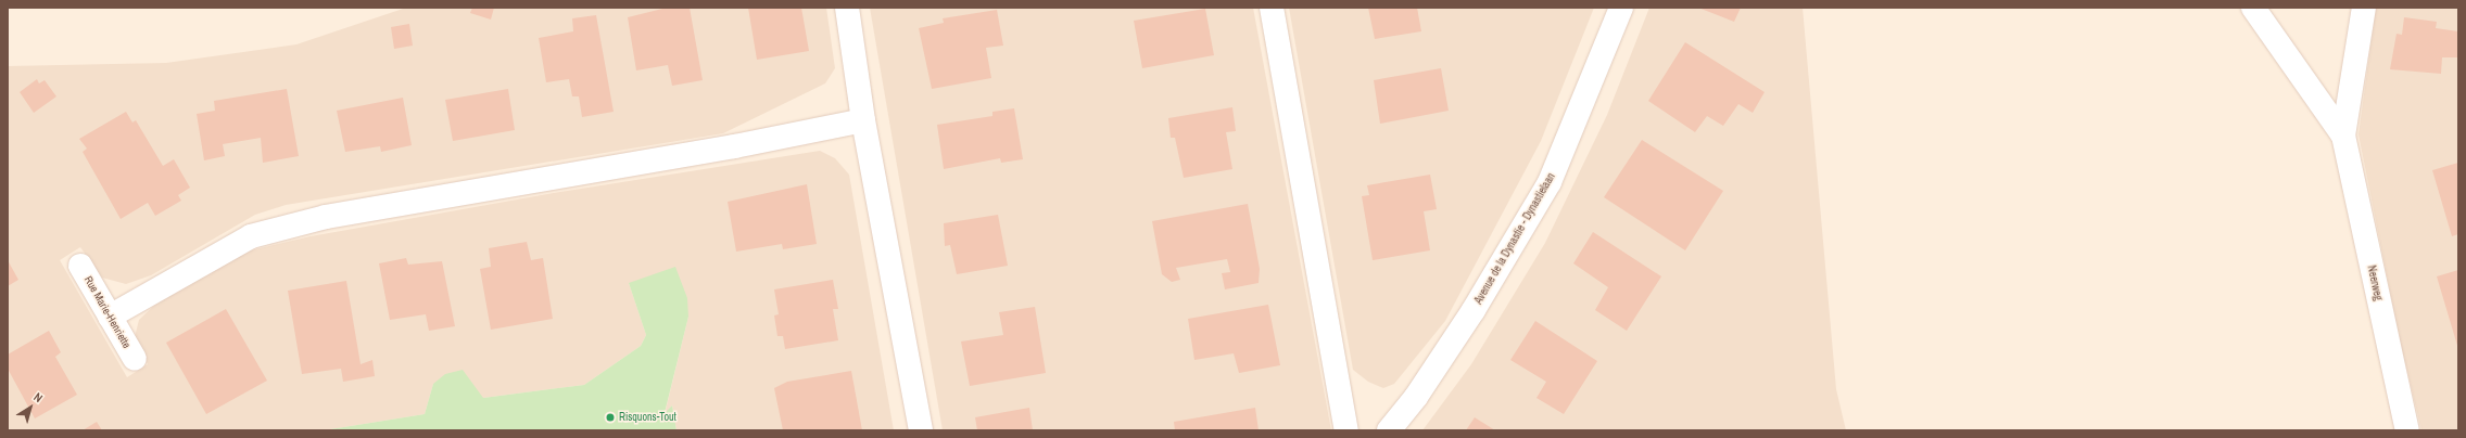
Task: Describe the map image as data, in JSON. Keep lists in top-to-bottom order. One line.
{"streets":{"street":["Avenue de la Dynastie - Dynastielaan","Neerweg","Rue Marie-Henriette"]},"places":["Risquons-Tout"],"north":"top right"}
